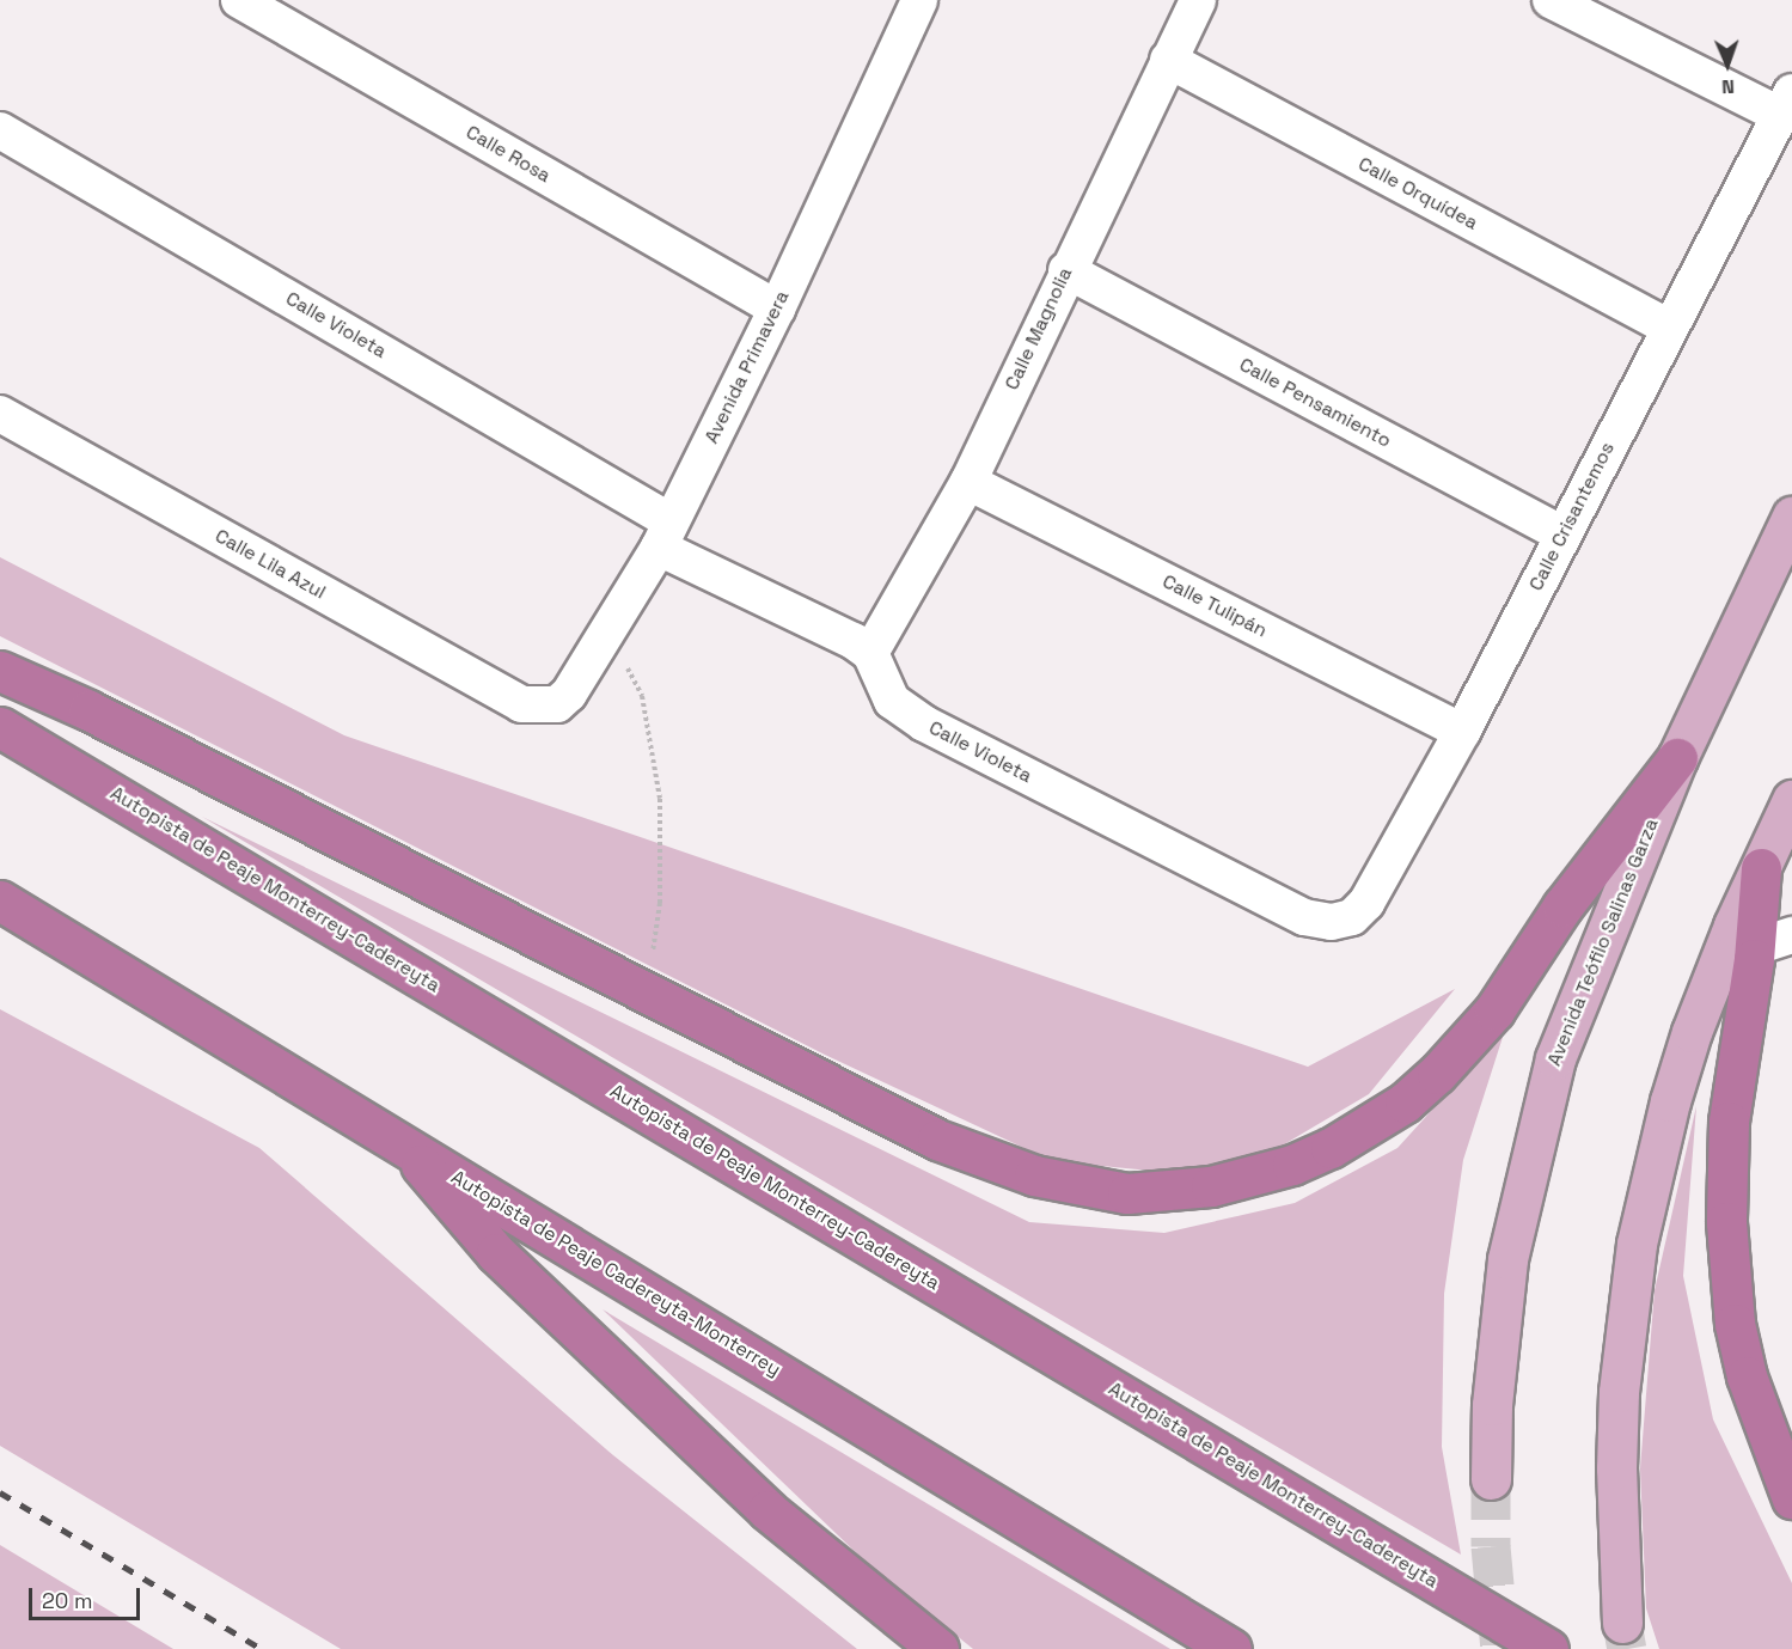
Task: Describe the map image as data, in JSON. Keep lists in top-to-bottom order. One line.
{"streets":{"highway":["Autopista de Peaje Monterrey-Cadereyta","Autopista de Peaje Cadereyta-Monterrey"],"main road":["Avenida Teófilo Salinas Garza"],"street":["Calle Rosa","Calle Orquídea","Calle Violeta","Calle Magnolia","Avenida Primavera","Calle Pensamiento","Calle Crisantemos","Calle Lila Azul","Calle Tulipán"]},"crossings":[["Calle Rosa","Avenida Primavera"],["Calle Orquídea","Calle Magnolia"],["Calle Orquídea","Calle Crisantemos"],["Calle Violeta","Calle Magnolia"],["Calle Violeta","Avenida Primavera"],["Calle Violeta","Calle Crisantemos"],["Calle Magnolia","Calle Pensamiento"],["Calle Magnolia","Calle Tulipán"],["Avenida Primavera","Calle Lila Azul"],["Calle Pensamiento","Calle Crisantemos"],["Calle Crisantemos","Calle Tulipán"]],"scale_bar":"20 m","north":"bottom"}
